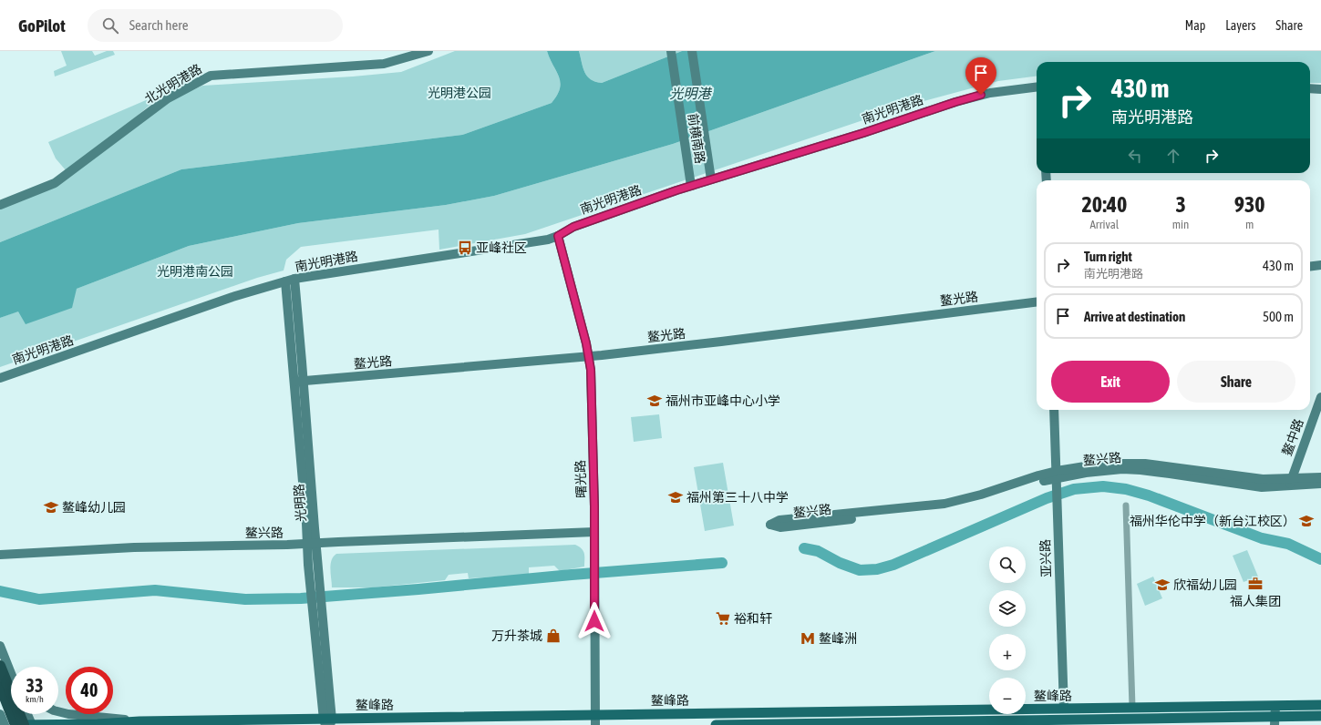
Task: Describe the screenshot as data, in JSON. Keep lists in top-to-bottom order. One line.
{"streets":{"main road":["鳌峰路"],"street":["北光明港路","南光明港路","前横南路","鳌光路","鳌中路","鳌兴路","曙光路","光明路","亚兴路"]},"crossings":[["南光明港路","前横南路"],["南光明港路","曙光路"],["南光明港路","光明路"],["鳌光路","曙光路"],["鳌光路","光明路"],["鳌中路","鳌兴路"],["鳌兴路","曙光路"],["鳌兴路","光明路"],["鳌兴路","亚兴路"],["曙光路","鳌峰路"],["光明路","鳌峰路"],["亚兴路","鳌峰路"]],"water":["光明港"],"parks":["光明港公园","光明港南公园"],"places":{"bus stop":["亚峰社区"],"school or university":["福州市亚峰中心小学","福州第三十八中学","鳌峰幼儿园","福州华伦中学（新台江校区）","欣福幼儿园"],"office":["福人集团"],"supermarket":["裕和轩"],"shop":["万升茶城"],"metro station":["鳌峰洲"]},"page":{"header":"GoPilot","search":"Search here","nav":["Map","Layers","Share"],"turn":["430 m","南光明港路"],"eta":["20:40","Arrival","3","min","930","m"],"list":[{"name":"Turn right","note":"南光明港路","value":"430 m"},{"name":"Arrive at destination","value":"500 m"}],"buttons":["Exit","Share"],"map_buttons":["+","−"],"speed":"33 km/h","limit":"40"}}
